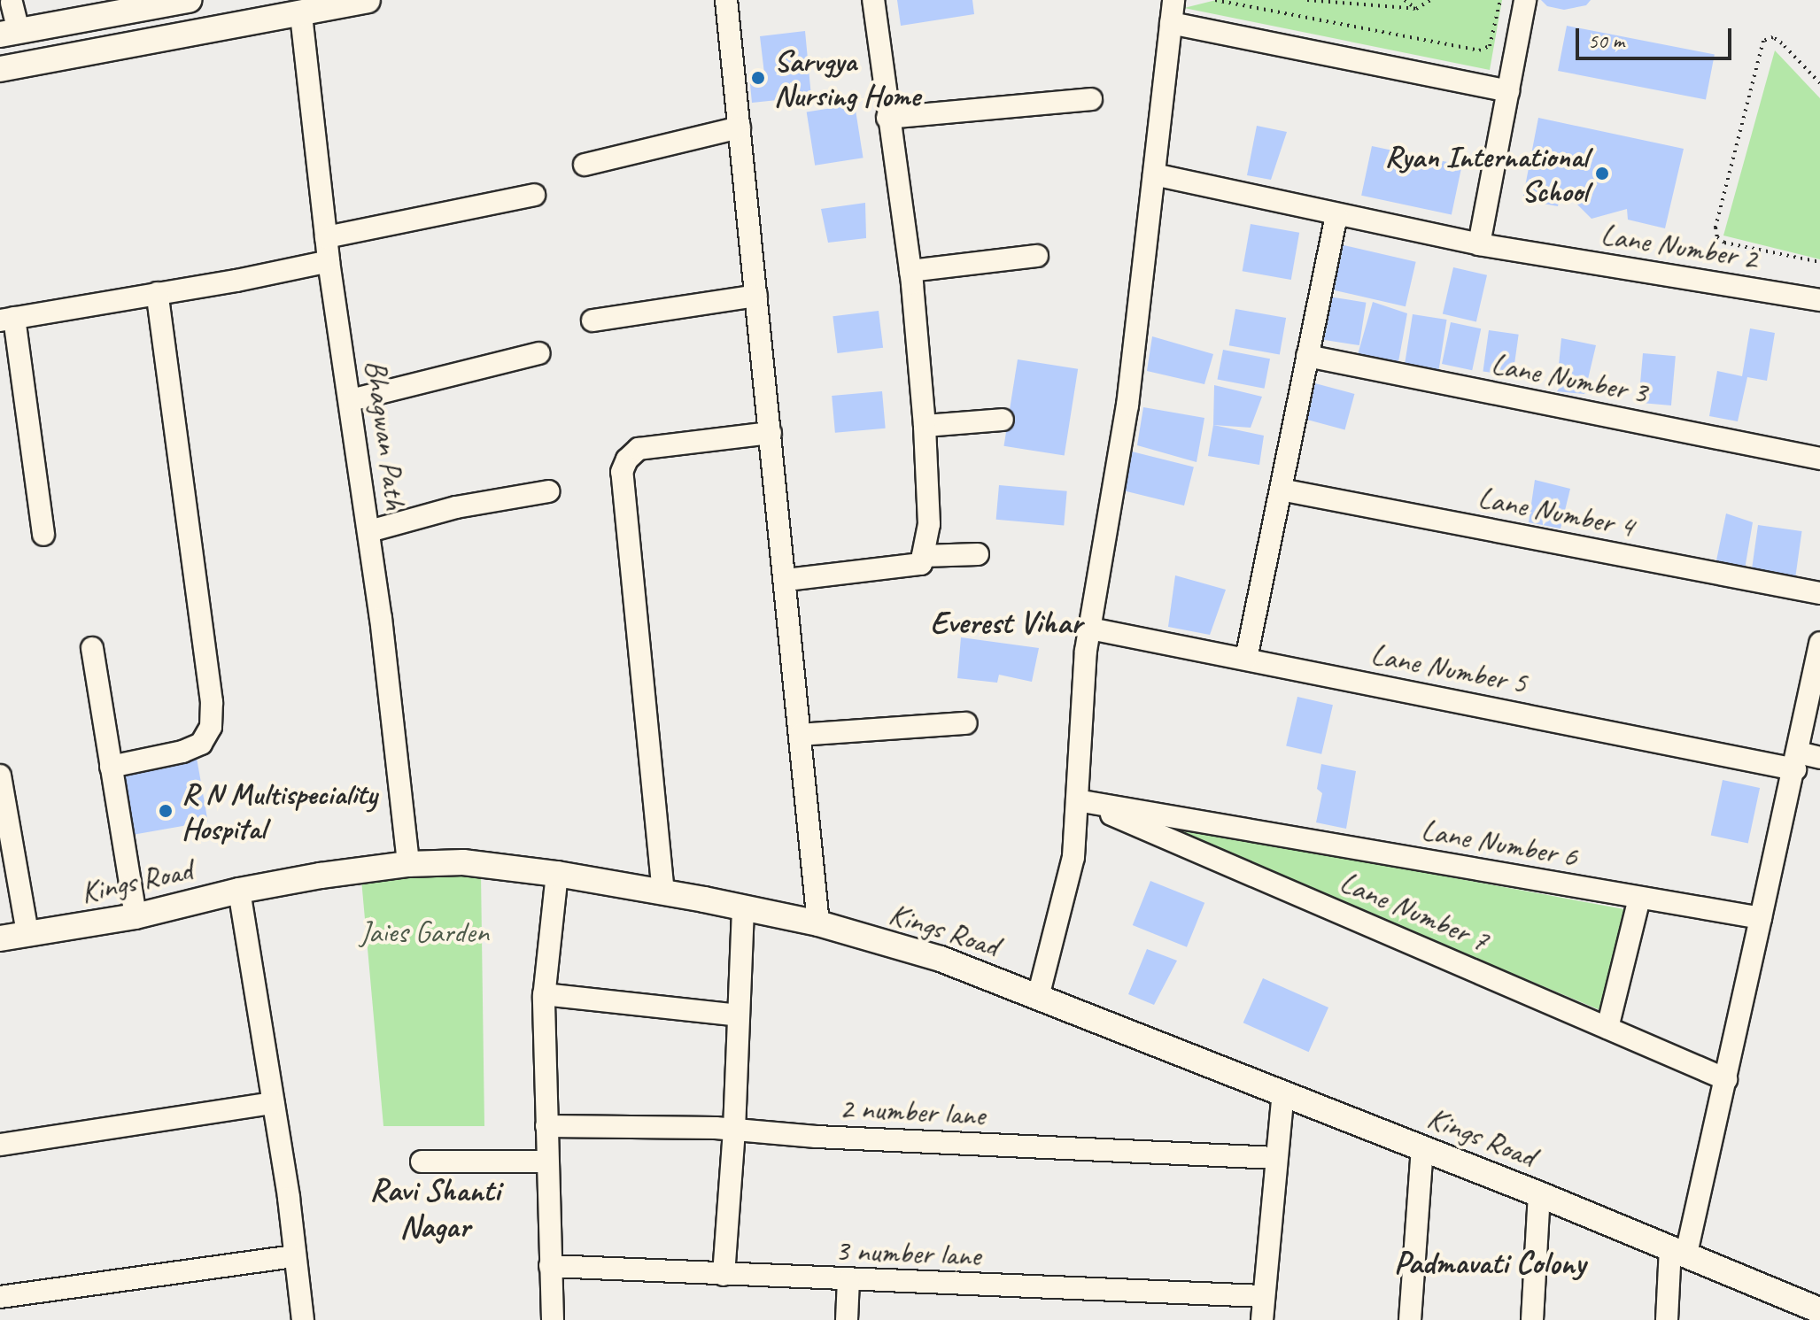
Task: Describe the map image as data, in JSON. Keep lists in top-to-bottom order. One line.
{"streets":{"street":["Lane Number 2","Lane Number 3","Bhagwan Path","Lane Number 4","Lane Number 5","Lane Number 6","Kings Road","Lane Number 7","2 number lane","3 number lane"]},"crossings":[["Bhagwan Path","Kings Road"],["Lane Number 6","Lane Number 7"]],"districts":["Everest Vihar","Ravi Shanti Nagar","Padmavati Colony"],"parks":["Jaies Garden"],"places":["Sarvgya Nursing Home","Ryan International School","R N Multispeciality Hospital"],"scale_bar":"50 m"}
